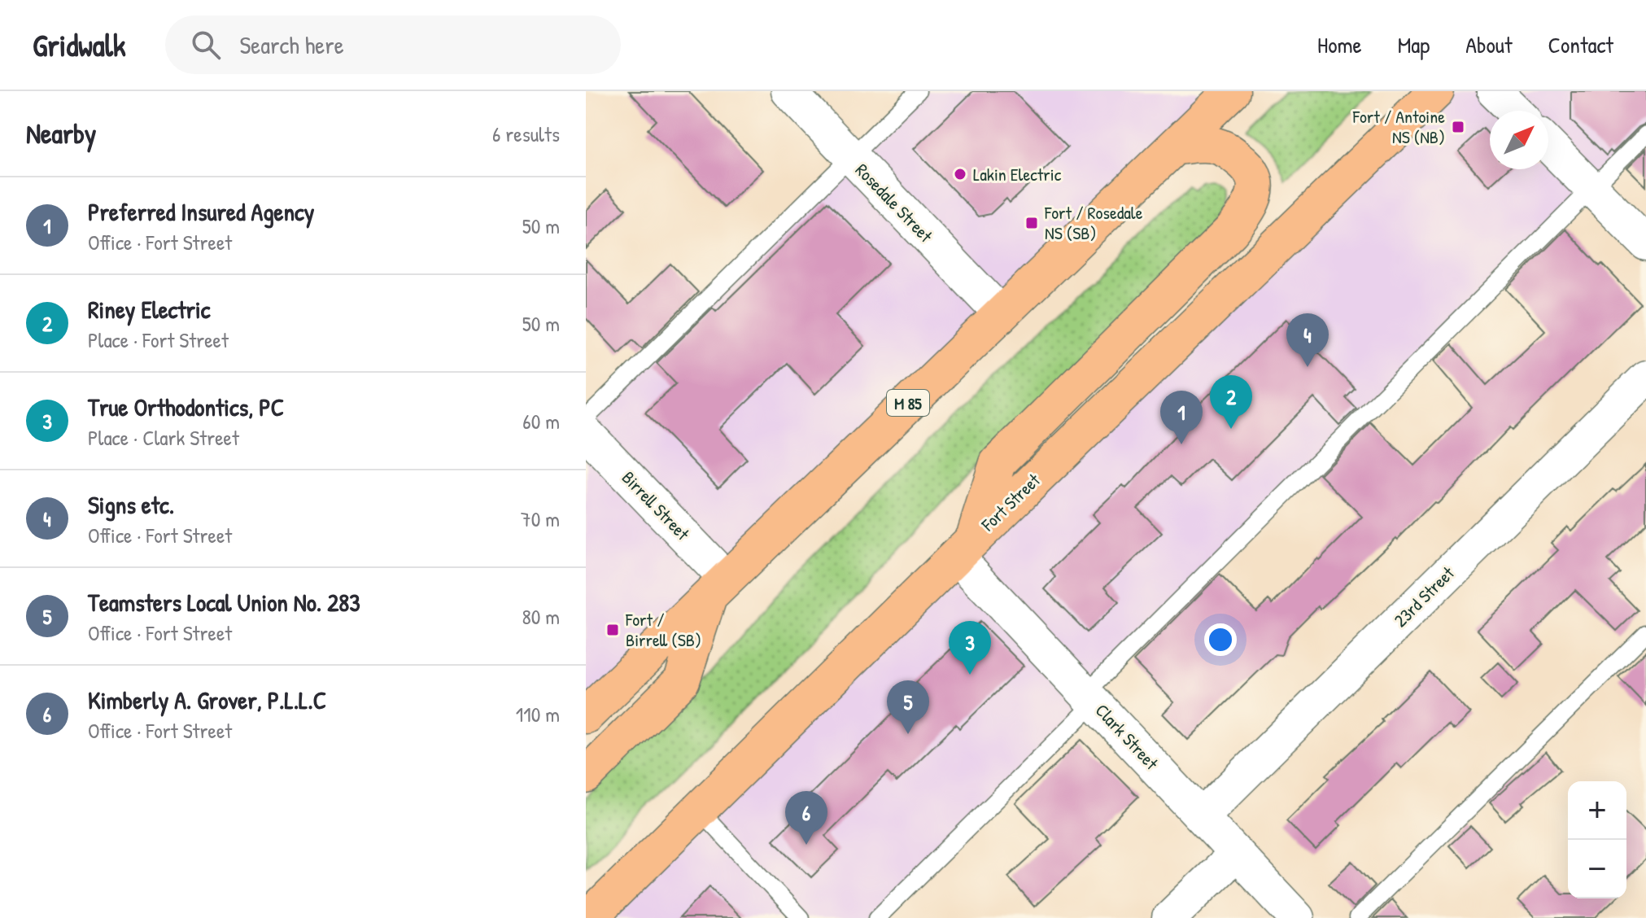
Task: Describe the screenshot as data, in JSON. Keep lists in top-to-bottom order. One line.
{"streets":{"main road":["M 85","Fort Street"],"street":["Rosedale Street","Birrell Street","23rd Street","Clark Street"]},"crossings":[["Rosedale Street","M 85"],["M 85","Birrell Street"],["Fort Street","Clark Street"],["23rd Street","Clark Street"]],"places":{"transit":["Fort / Antoine NS (NB)","Fort / Rosedale NS (SB)","Fort / Birrell (SB)"],"other":["Lakin Electric"]},"north":"top right","page":{"header":"Gridwalk","search":"Search here","nav":["Home","Map","About","Contact"],"heading":["Nearby","6 results"],"list":[{"mark":"1","name":"Preferred Insured Agency","note":"Office · Fort Street","value":"50 m"},{"mark":"2","name":"Riney Electric","note":"Place · Fort Street","value":"50 m"},{"mark":"3","name":"True Orthodontics, PC","note":"Place · Clark Street","value":"60 m"},{"mark":"4","name":"Signs etc.","note":"Office · Fort Street","value":"70 m"},{"mark":"5","name":"Teamsters Local Union No. 283","note":"Office · Fort Street","value":"80 m"},{"mark":"6","name":"Kimberly A. Grover, P.L.L.C","note":"Office · Fort Street","value":"110 m"}],"pins":["4","2","1","3","5","6"],"map_buttons":["+","−"]}}
